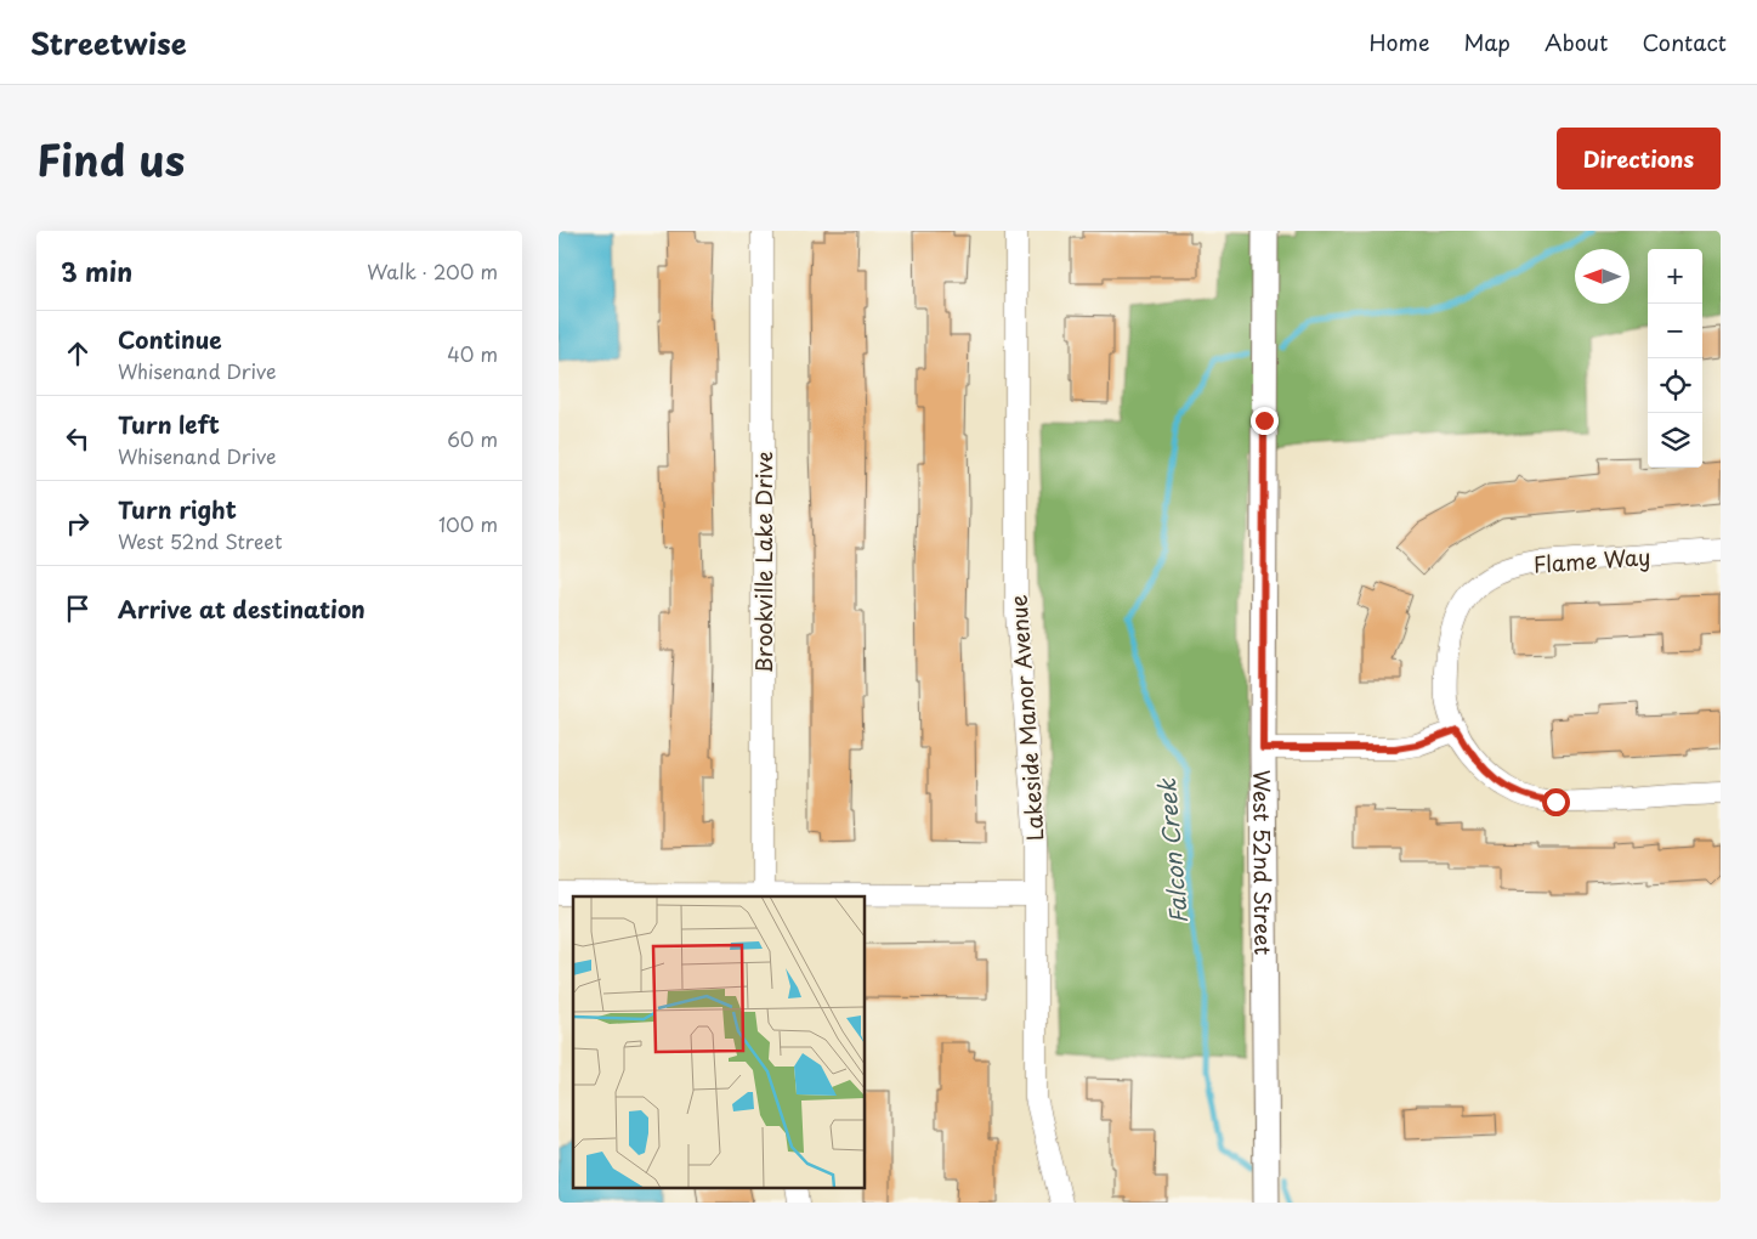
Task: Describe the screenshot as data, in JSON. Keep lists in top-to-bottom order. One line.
{"streets":{"street":["Flame Way","Brookville Lake Drive","Lakeside Manor Avenue","West 52nd Street"]},"water":["Falcon Creek"],"north":"left","page":{"header":"Streetwise","nav":["Home","Map","About","Contact"],"title":"Find us","buttons":"Directions","heading":["3 min","Walk · 200 m"],"map_buttons":["+","−"],"list":[["Continue","Whisenand Drive","40 m"],["Turn left","Whisenand Drive","60 m"],["Turn right","West 52nd Street","100 m"],"Arrive at destination"]}}
